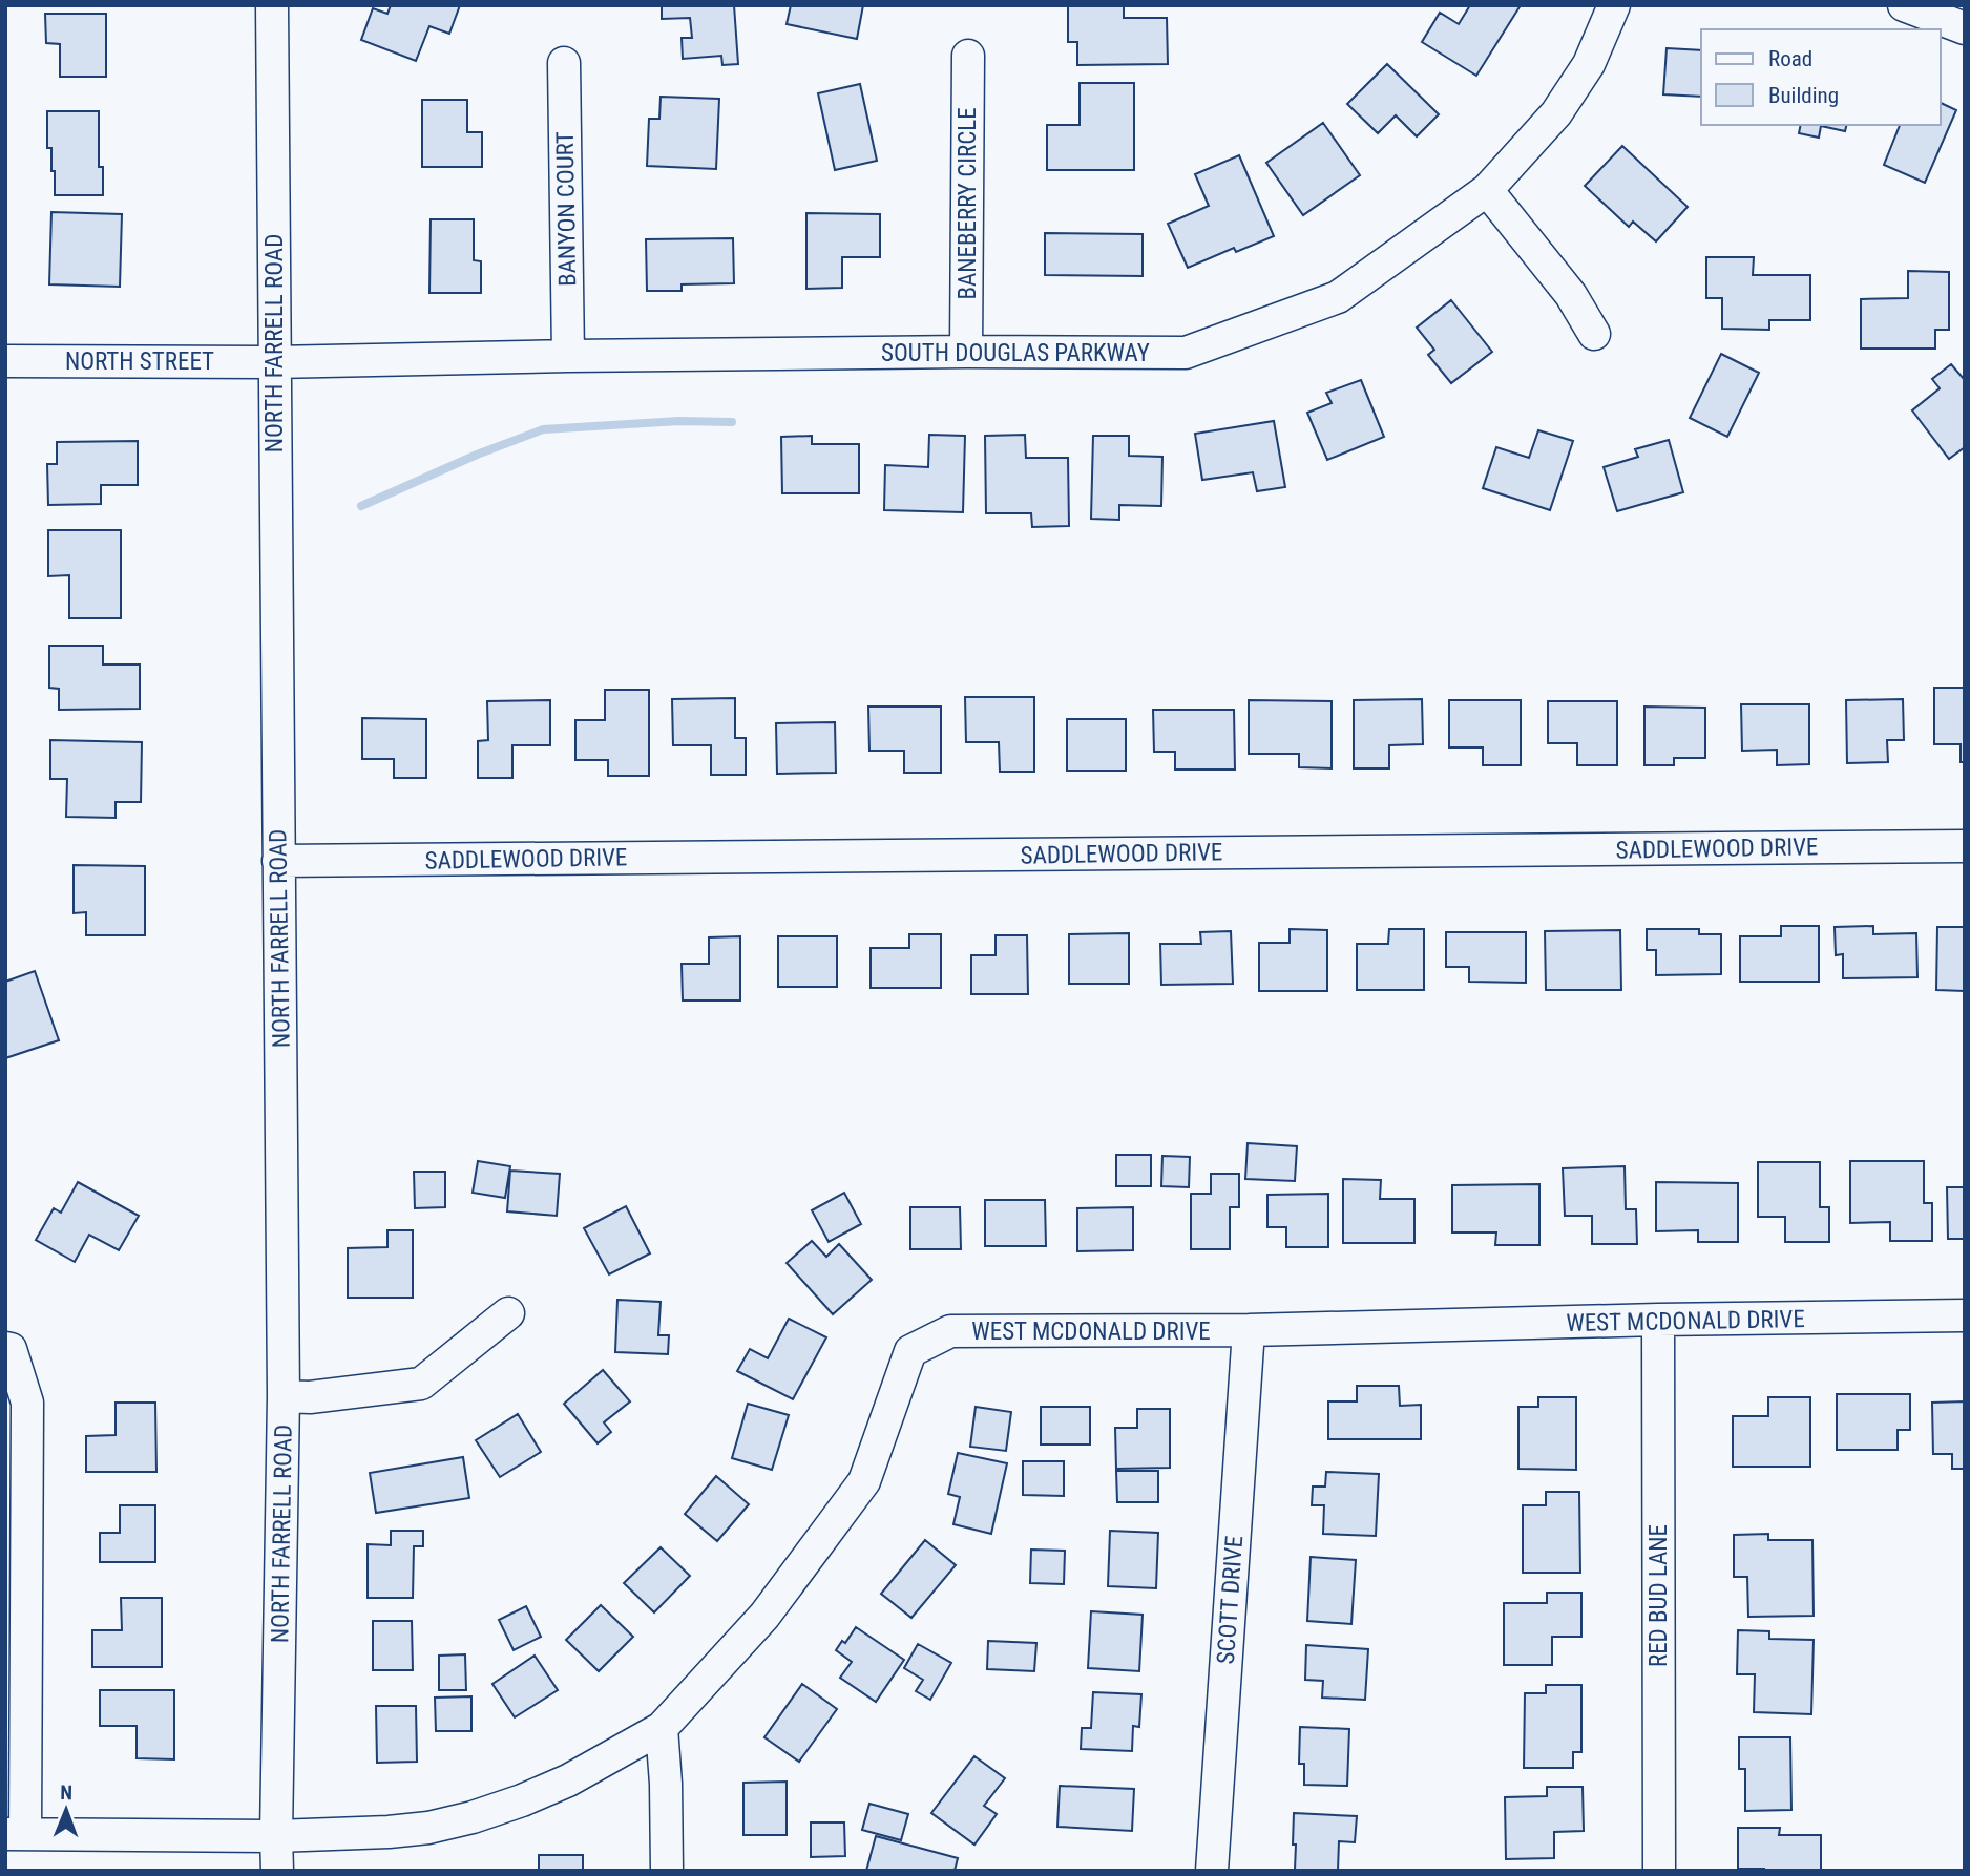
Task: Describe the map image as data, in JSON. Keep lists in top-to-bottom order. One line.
{"streets":{"street":["BANEBERRY CIRCLE","BANYON COURT","NORTH FARRELL ROAD","SOUTH DOUGLAS PARKWAY","NORTH STREET","SADDLEWOOD DRIVE","WEST MCDONALD DRIVE","RED BUD LANE","SCOTT DRIVE"]},"crossings":[["BANEBERRY CIRCLE","SOUTH DOUGLAS PARKWAY"],["BANYON COURT","SOUTH DOUGLAS PARKWAY"],["NORTH FARRELL ROAD","SOUTH DOUGLAS PARKWAY"],["NORTH FARRELL ROAD","NORTH STREET"],["NORTH FARRELL ROAD","SADDLEWOOD DRIVE"],["NORTH FARRELL ROAD","WEST MCDONALD DRIVE"],["SOUTH DOUGLAS PARKWAY","NORTH STREET"],["WEST MCDONALD DRIVE","RED BUD LANE"],["WEST MCDONALD DRIVE","SCOTT DRIVE"]],"legend":["Road","Building"],"north":"top"}
